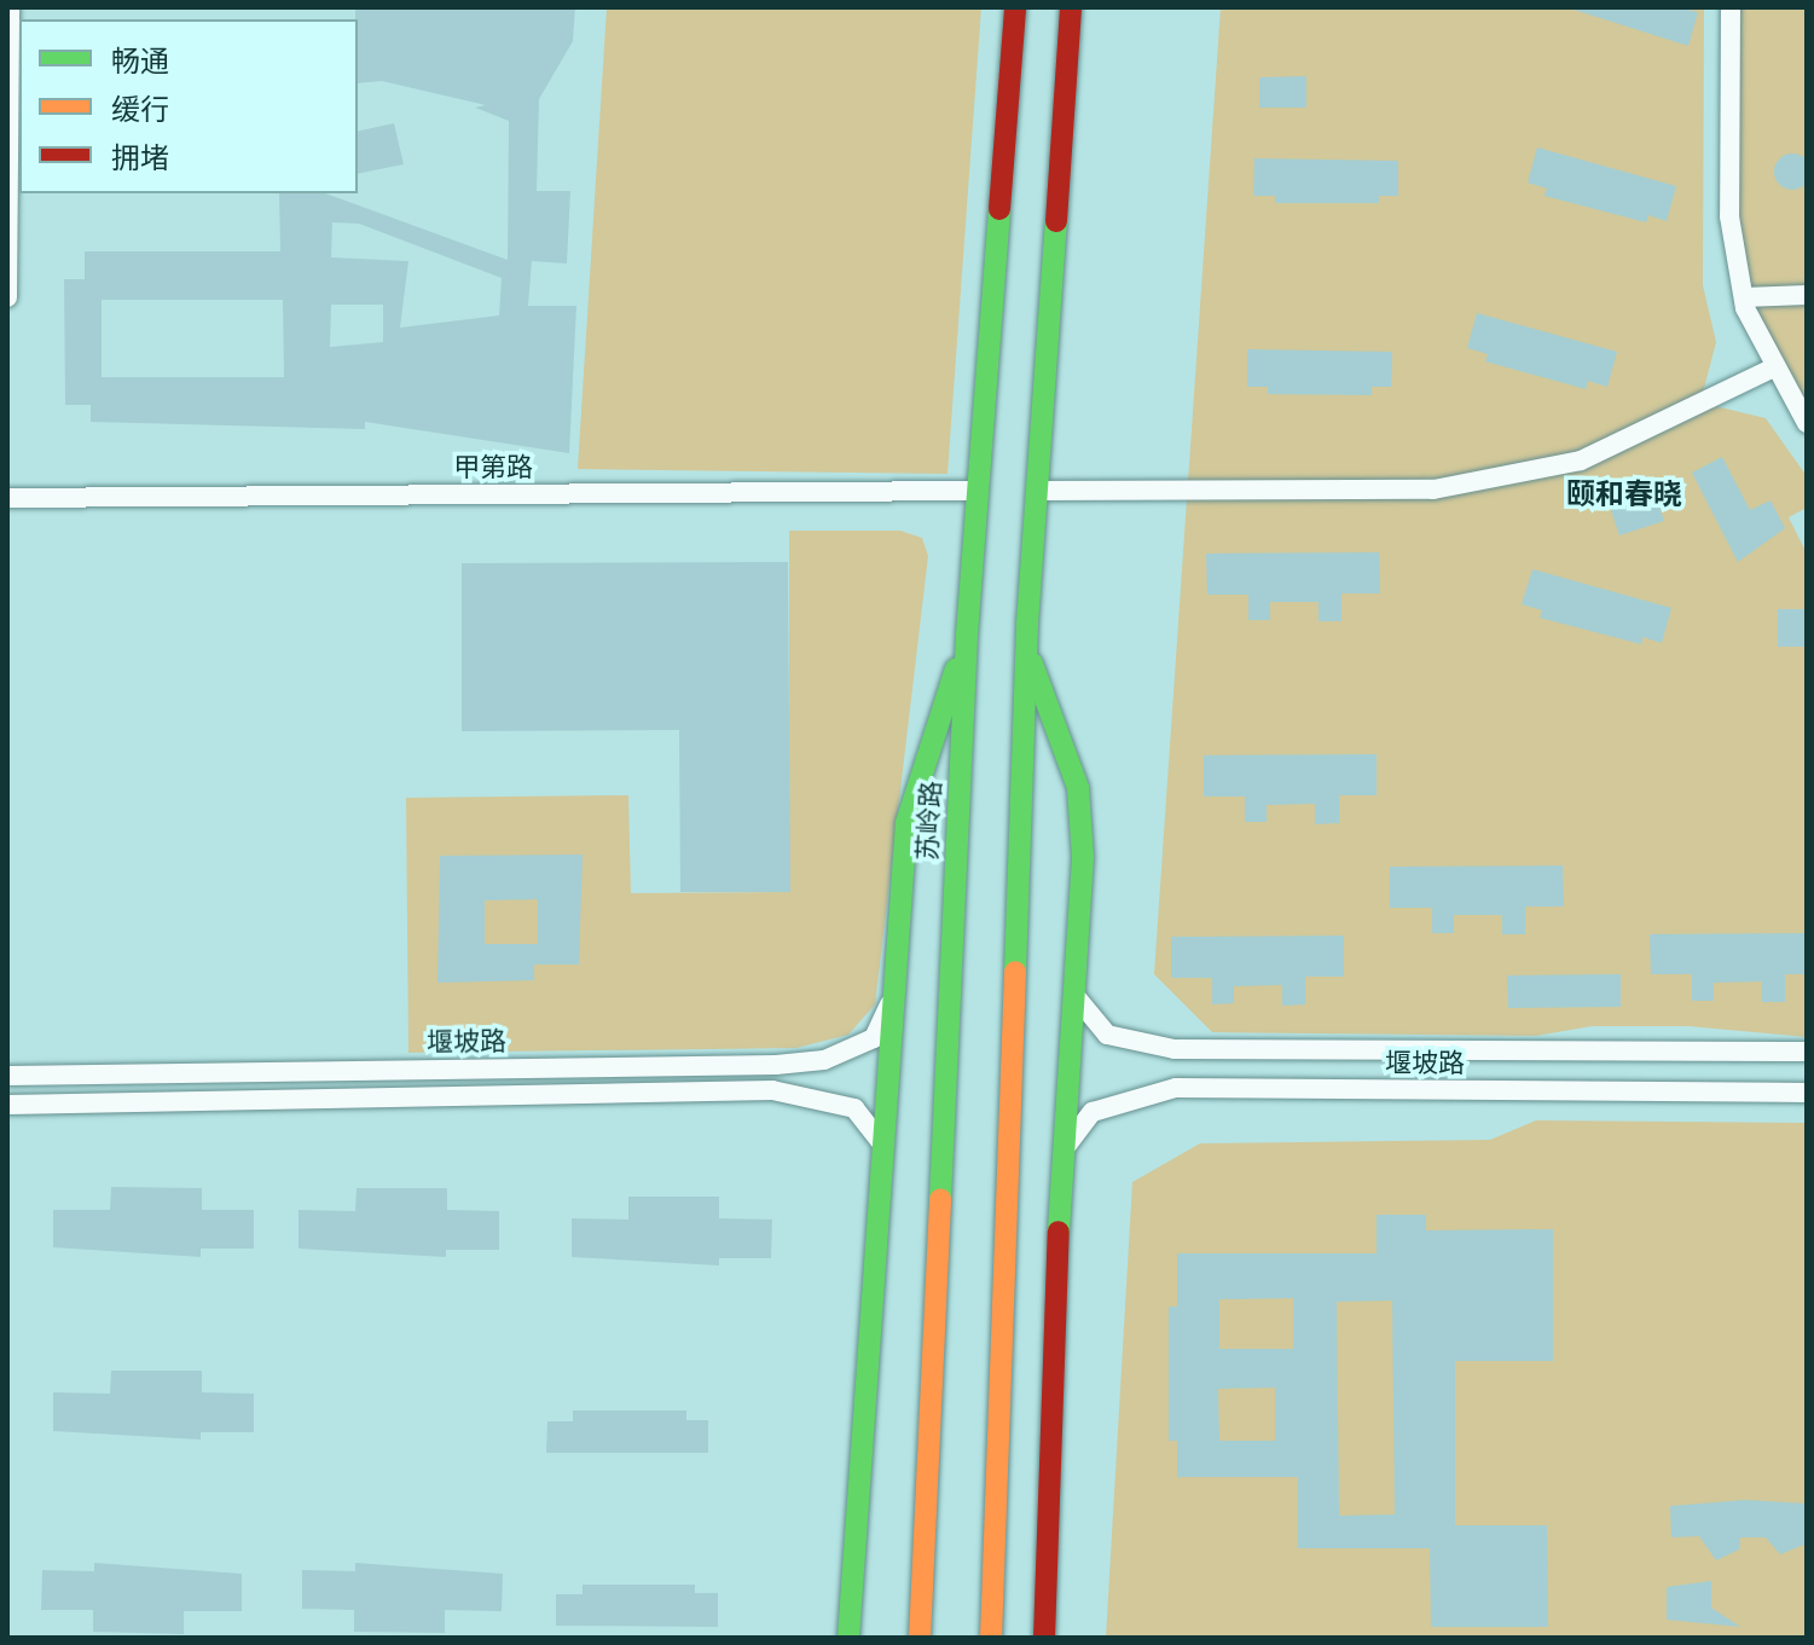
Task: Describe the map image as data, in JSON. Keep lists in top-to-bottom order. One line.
{"streets":{"main road":["苏岭路"],"street":["甲第路","堰坡路"]},"crossings":[["甲第路","苏岭路"]],"districts":["颐和春晓"],"legend":["畅通","缓行","拥堵"]}
